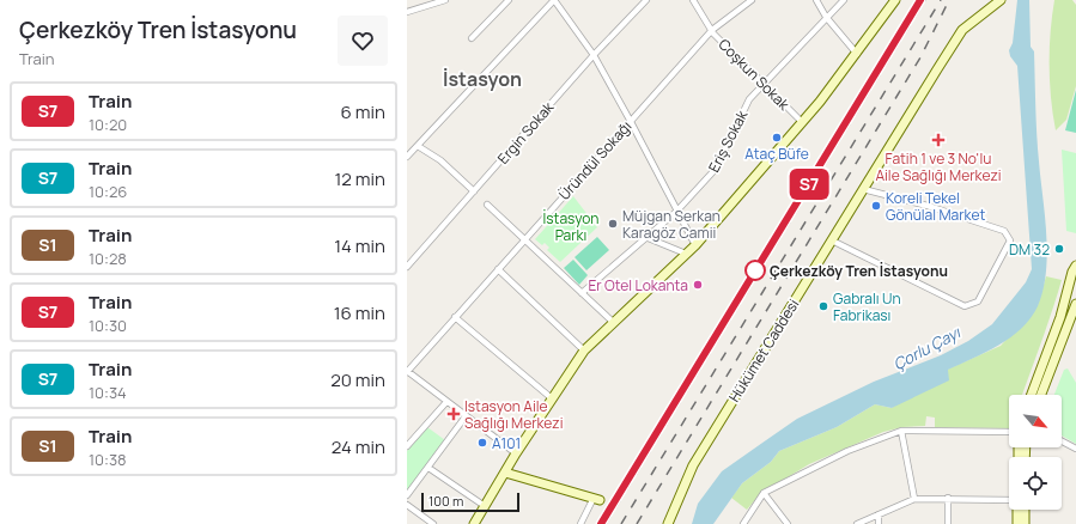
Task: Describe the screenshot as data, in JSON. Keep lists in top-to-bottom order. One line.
{"streets":{"main road":["Hükümet Caddesi"],"street":["Coşkun Sokak","Ergin Sokak","Eriş Sokak","Üründül Sokağı"]},"crossings":[["Coşkun Sokak","Eriş Sokak"],["Coşkun Sokak","Üründül Sokağı"]],"districts":["İstasyon"],"water":["Çorlu Çayı"],"parks":["İstasyon Parkı"],"places":{"other":["Ataç Büfe","Koreli Tekel Gönülal Market","Müjgan Serkan Karagöz Camii","DM 32","Çerkezköy Tren İstasyonu","Er Otel Lokanta","Gabralı Un Fabrikası","A101"],"health":["Fatih 1 ve 3 No'lu Aile Sağlığı Merkezi","Istasyon Aile Sağlığı Merkezi"]},"scale_bar":"100 m","north":"bottom right","page":{"heading":["Çerkezköy Tren İstasyonu","Train"],"on_map":"S7","list":[{"mark":"S7","name":"Train","note":"10:20","value":"6 min"},{"mark":"S7","name":"Train","note":"10:26","value":"12 min"},{"mark":"S1","name":"Train","note":"10:28","value":"14 min"},{"mark":"S7","name":"Train","note":"10:30","value":"16 min"},{"mark":"S7","name":"Train","note":"10:34","value":"20 min"},{"mark":"S1","name":"Train","note":"10:38","value":"24 min"}],"scale":"100 m"}}
